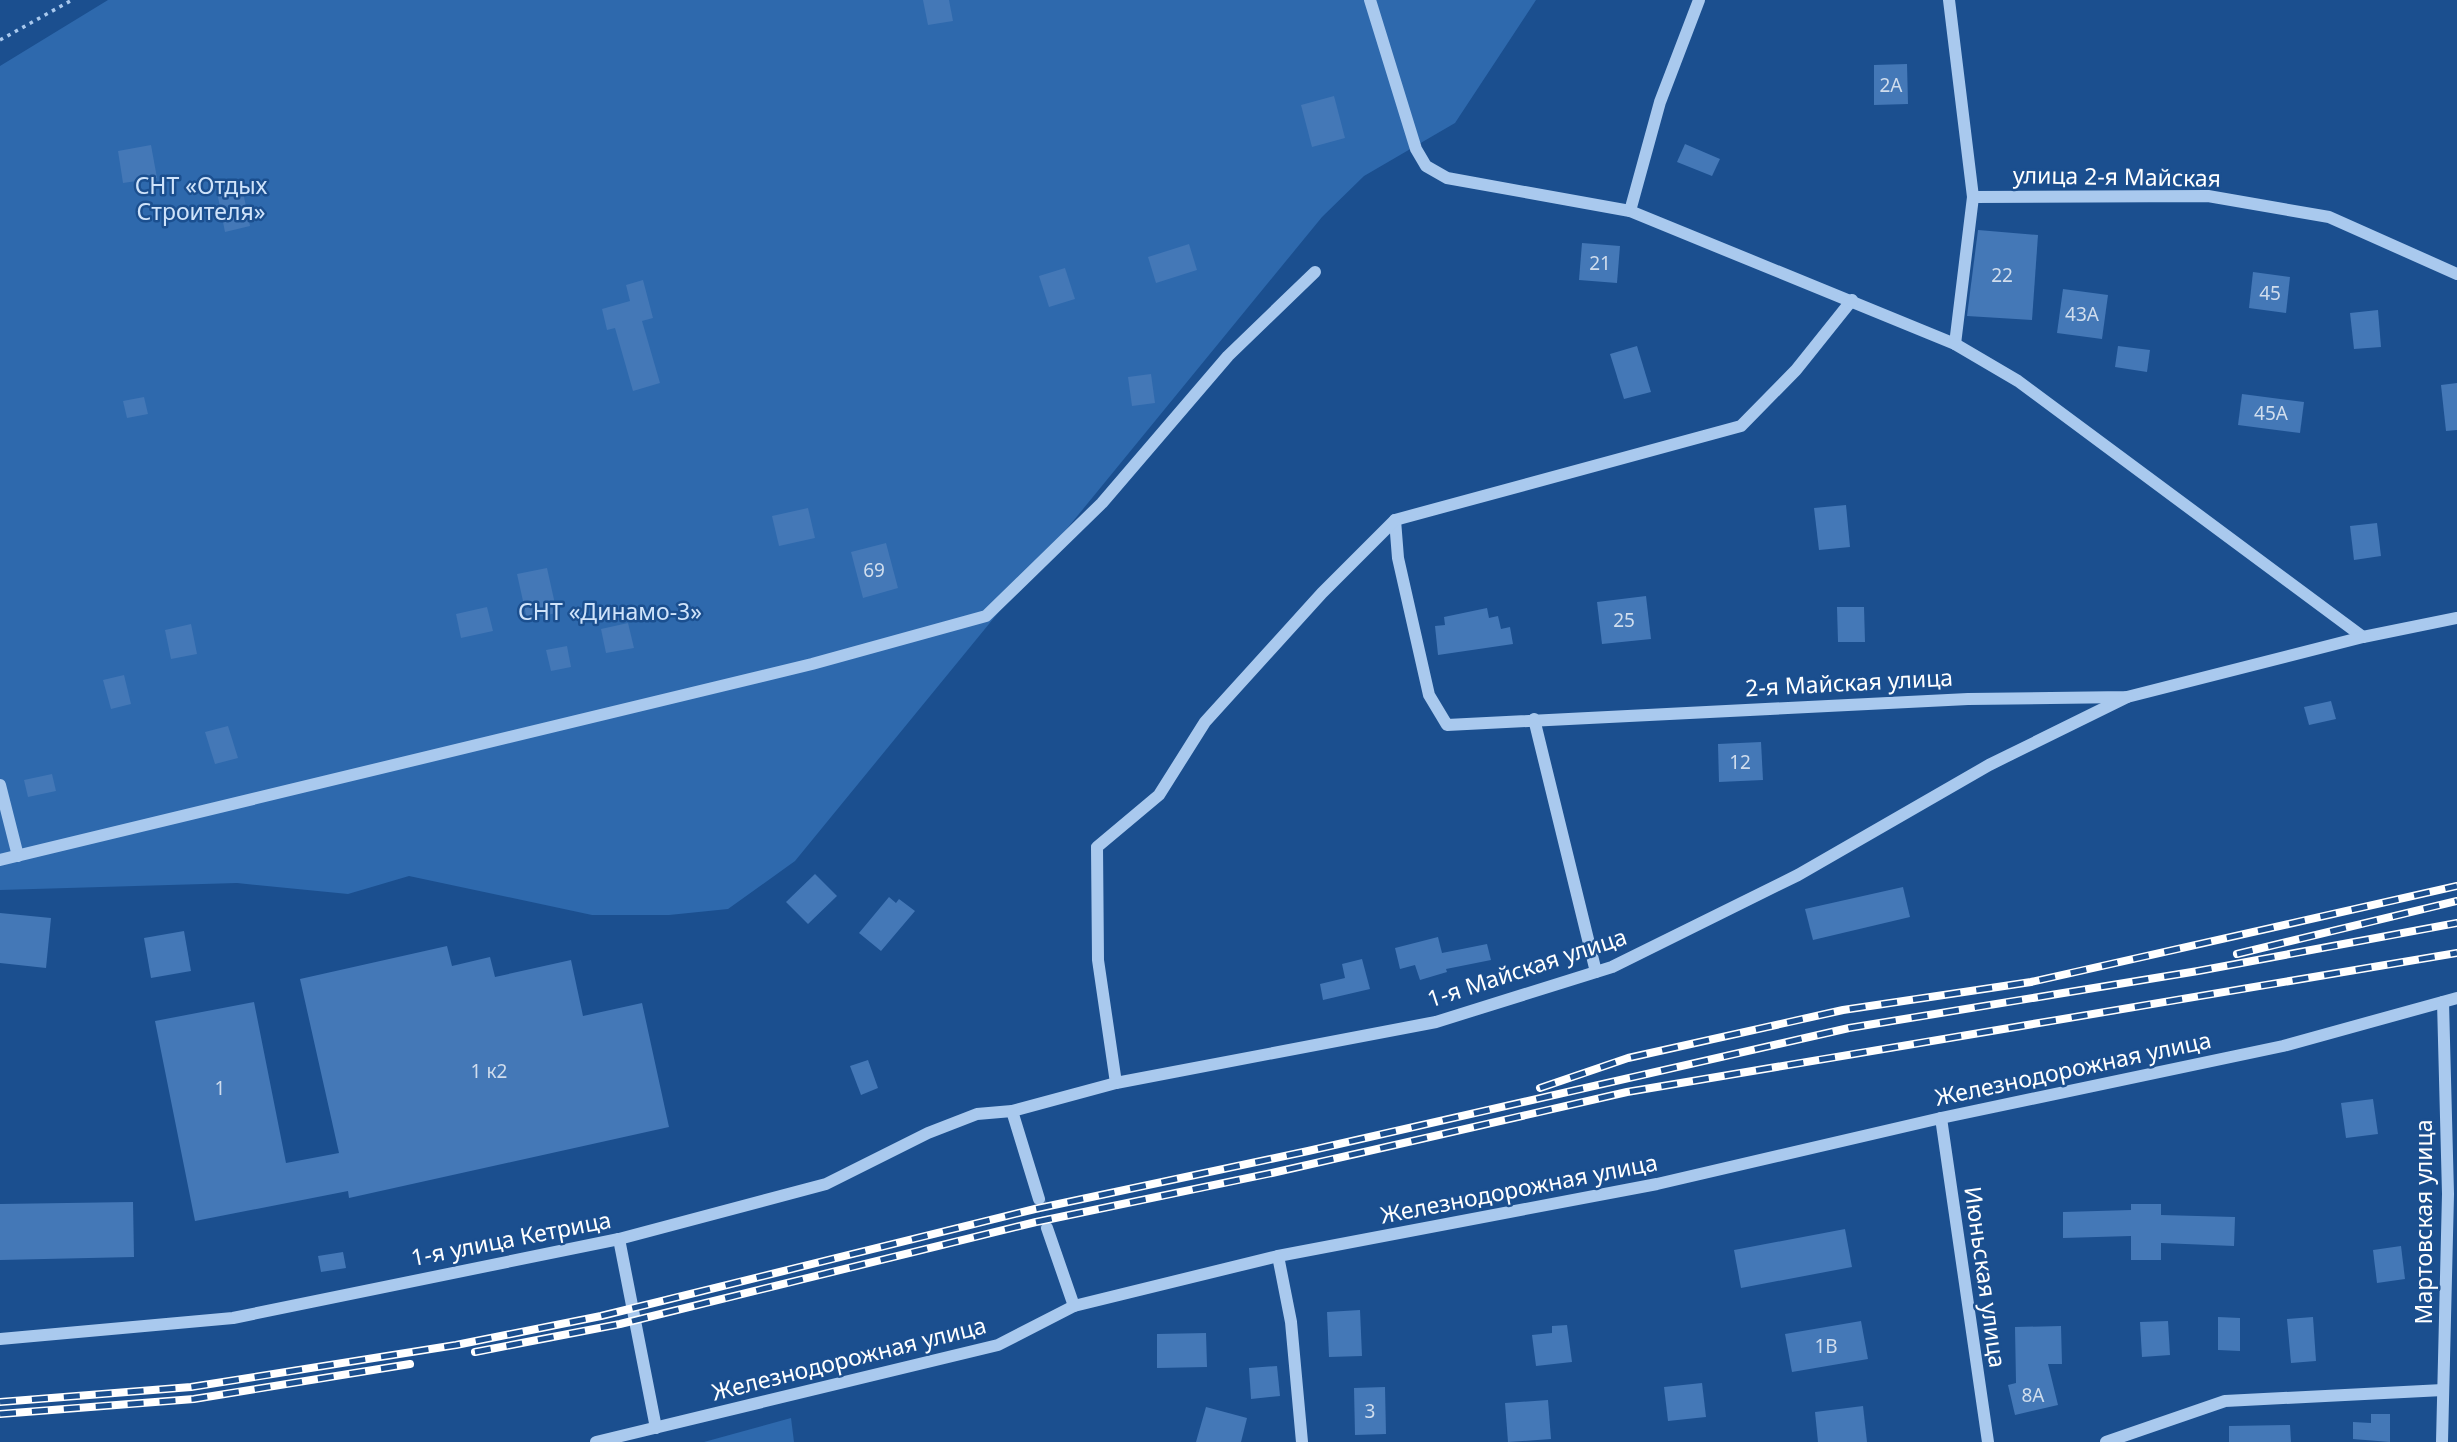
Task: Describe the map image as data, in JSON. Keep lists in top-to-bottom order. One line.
{"streets":{"street":["улица 2-я Майская","2-я Майская улица","1-я Майская улица","Железнодорожная улица","Мартовская улица","1-я улица Кетрица","Июньская улица"]},"crossings":[["2-я Майская улица","1-я Майская улица"],["1-я Майская улица","1-я улица Кетрица"],["Железнодорожная улица","Мартовская улица"],["Железнодорожная улица","Июньская улица"]],"parks":["СНТ «Отдых Строителя»","СНТ «Динамо-3»"],"house_numbers":["2А","21","22","45","43А","45А","69","25","12","1 к2","1","1В","8А","3"]}
